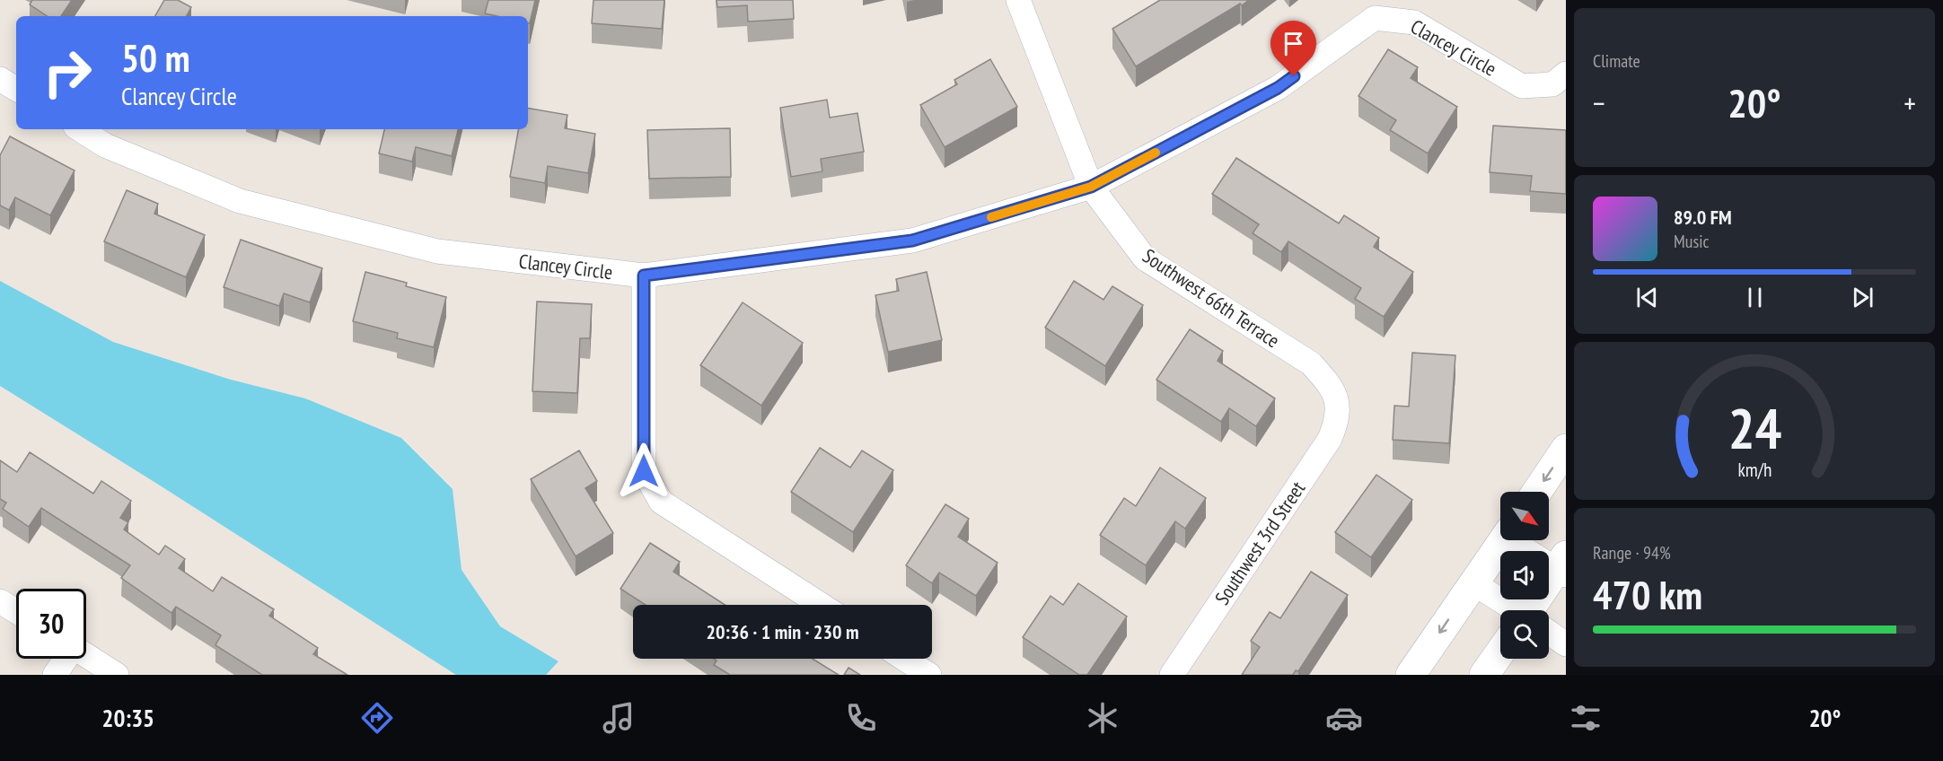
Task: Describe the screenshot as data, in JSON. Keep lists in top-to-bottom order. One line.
{"streets":{"street":["Clancey Circle","Southwest 66th Terrace","Southwest 3rd Street"]},"crossings":[["Clancey Circle","Southwest 66th Terrace"],["Southwest 66th Terrace","Southwest 3rd Street"]],"north":"bottom right","page":{"tile":["Climate",["Range · 94%","470 km"]],"turn":["50 m","Clancey Circle"],"heat":["−","20°","+"],"song":["89.0 FM","Music"],"limit":"30","trip":"20:36 · 1 min · 230 m","tabs":["20:35","20°"],"gauge":["24","km/h"]}}
